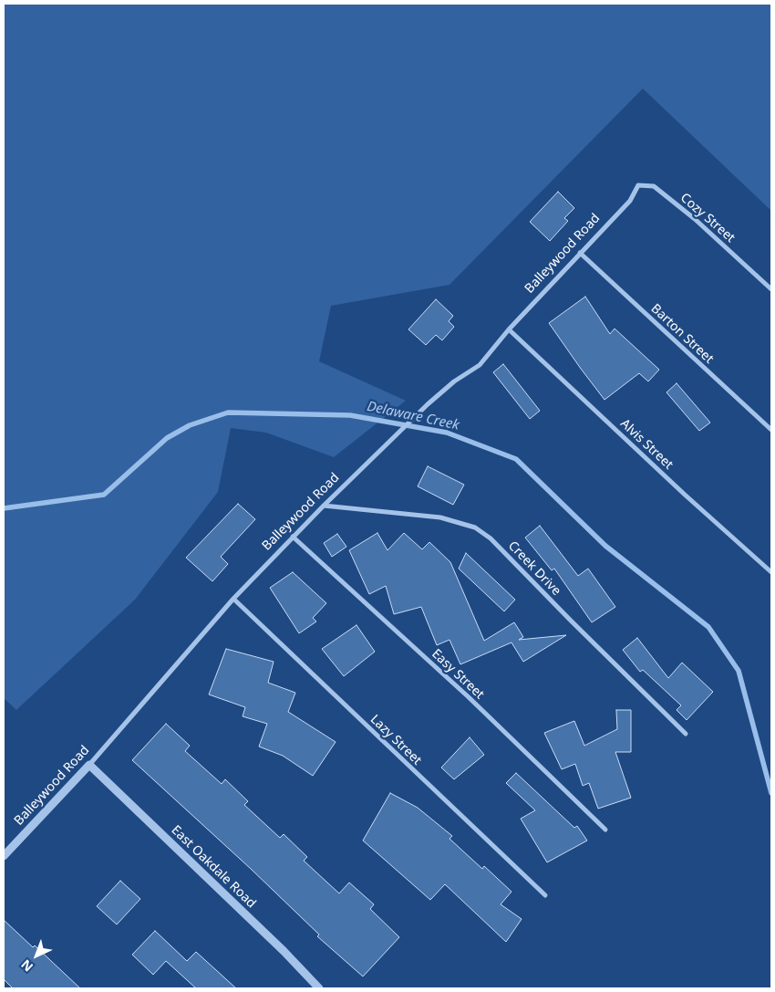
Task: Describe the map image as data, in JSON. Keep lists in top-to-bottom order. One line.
{"streets":{"street":["Cozy Street","Balleywood Road","Barton Street","Alvis Street","Creek Drive","Easy Street","Lazy Street","East Oakdale Road"]},"crossings":[["Cozy Street","Balleywood Road"],["Balleywood Road","Barton Street"],["Balleywood Road","Alvis Street"],["Balleywood Road","Creek Drive"],["Balleywood Road","Easy Street"],["Balleywood Road","Lazy Street"],["Balleywood Road","East Oakdale Road"]],"water":["Delaware Creek"],"north":"bottom left"}
